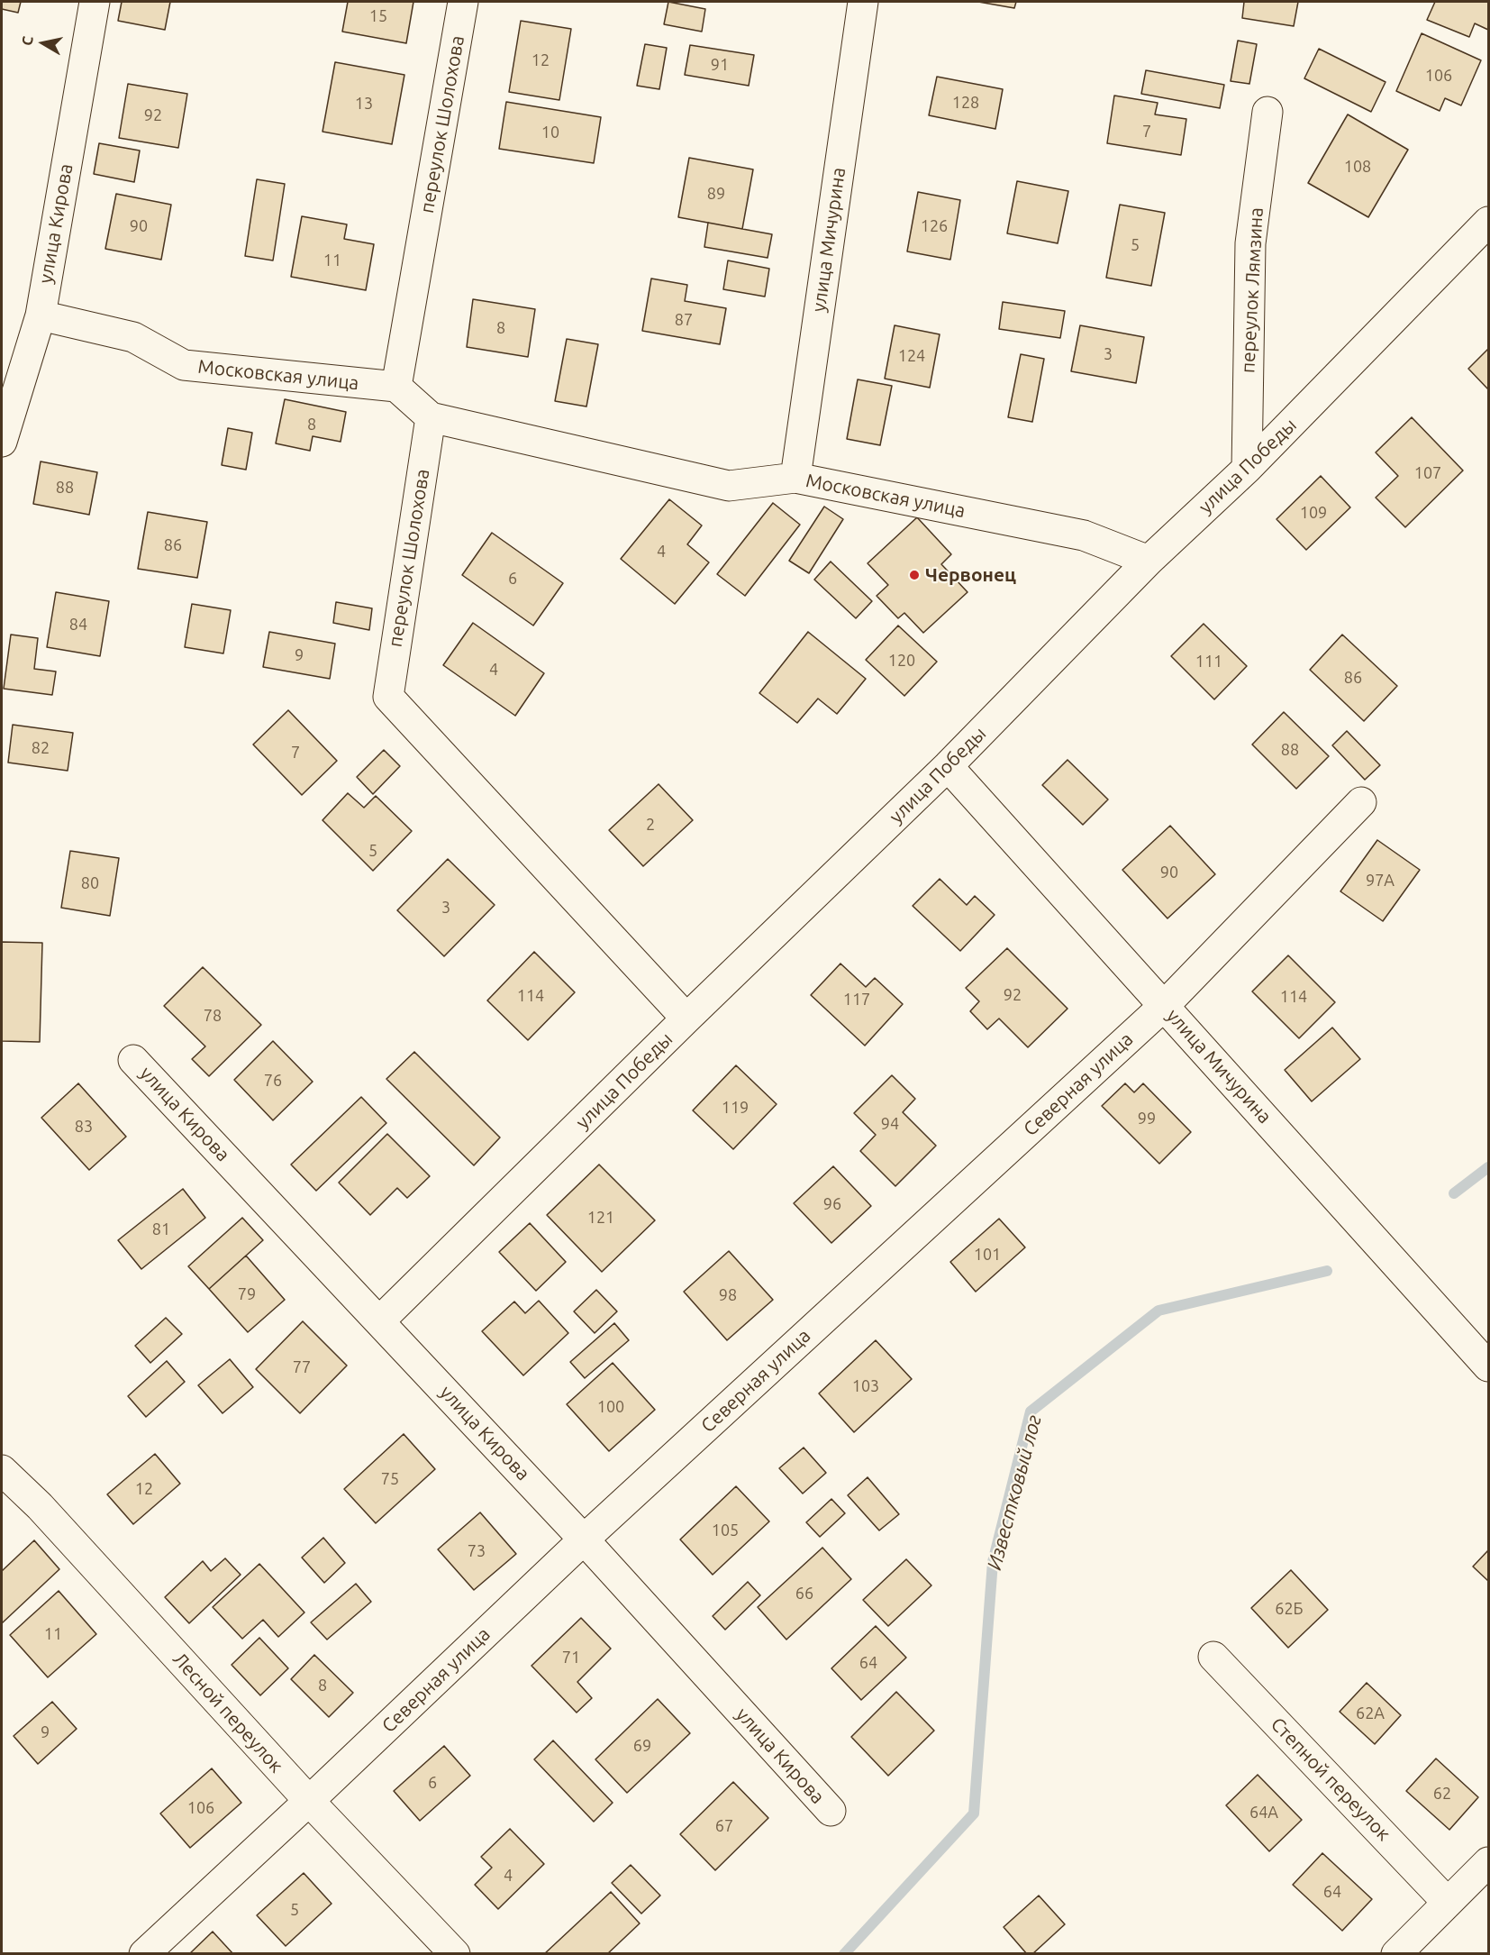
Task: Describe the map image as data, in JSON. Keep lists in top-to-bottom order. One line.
{"streets":{"street":["переулок Шолохова","улица Кирова","улица Мичурина","переулок Лямзина","Московская улица","улица Победы","Северная улица","Лесной переулок","Степной переулок"]},"crossings":[["переулок Шолохова","Московская улица"],["переулок Шолохова","улица Победы"],["улица Кирова","Московская улица"],["улица Кирова","улица Победы"],["улица Кирова","Северная улица"],["улица Мичурина","Московская улица"],["улица Мичурина","улица Победы"],["улица Мичурина","Северная улица"],["переулок Лямзина","улица Победы"],["Московская улица","улица Победы"],["Северная улица","Лесной переулок"]],"water":["Известковый лог"],"places":["Червонец"],"house_numbers":["15","12","91","106","128","13","92","7","10","108","89","90","126","5","11","87","8","3","124","8","107","88","109","86","4","6","84","9","120","111","4","86","82","88","7","2","5","90","97А","80","3","92","114","114","117","78","76","119","99","94","83","96","121","81","101","79","98","77","103","100","75","12","105","73","66","62Б","11","71","64","8","62А","9","69","6","62","106","64А","67","4","64","5"],"north":"left"}
